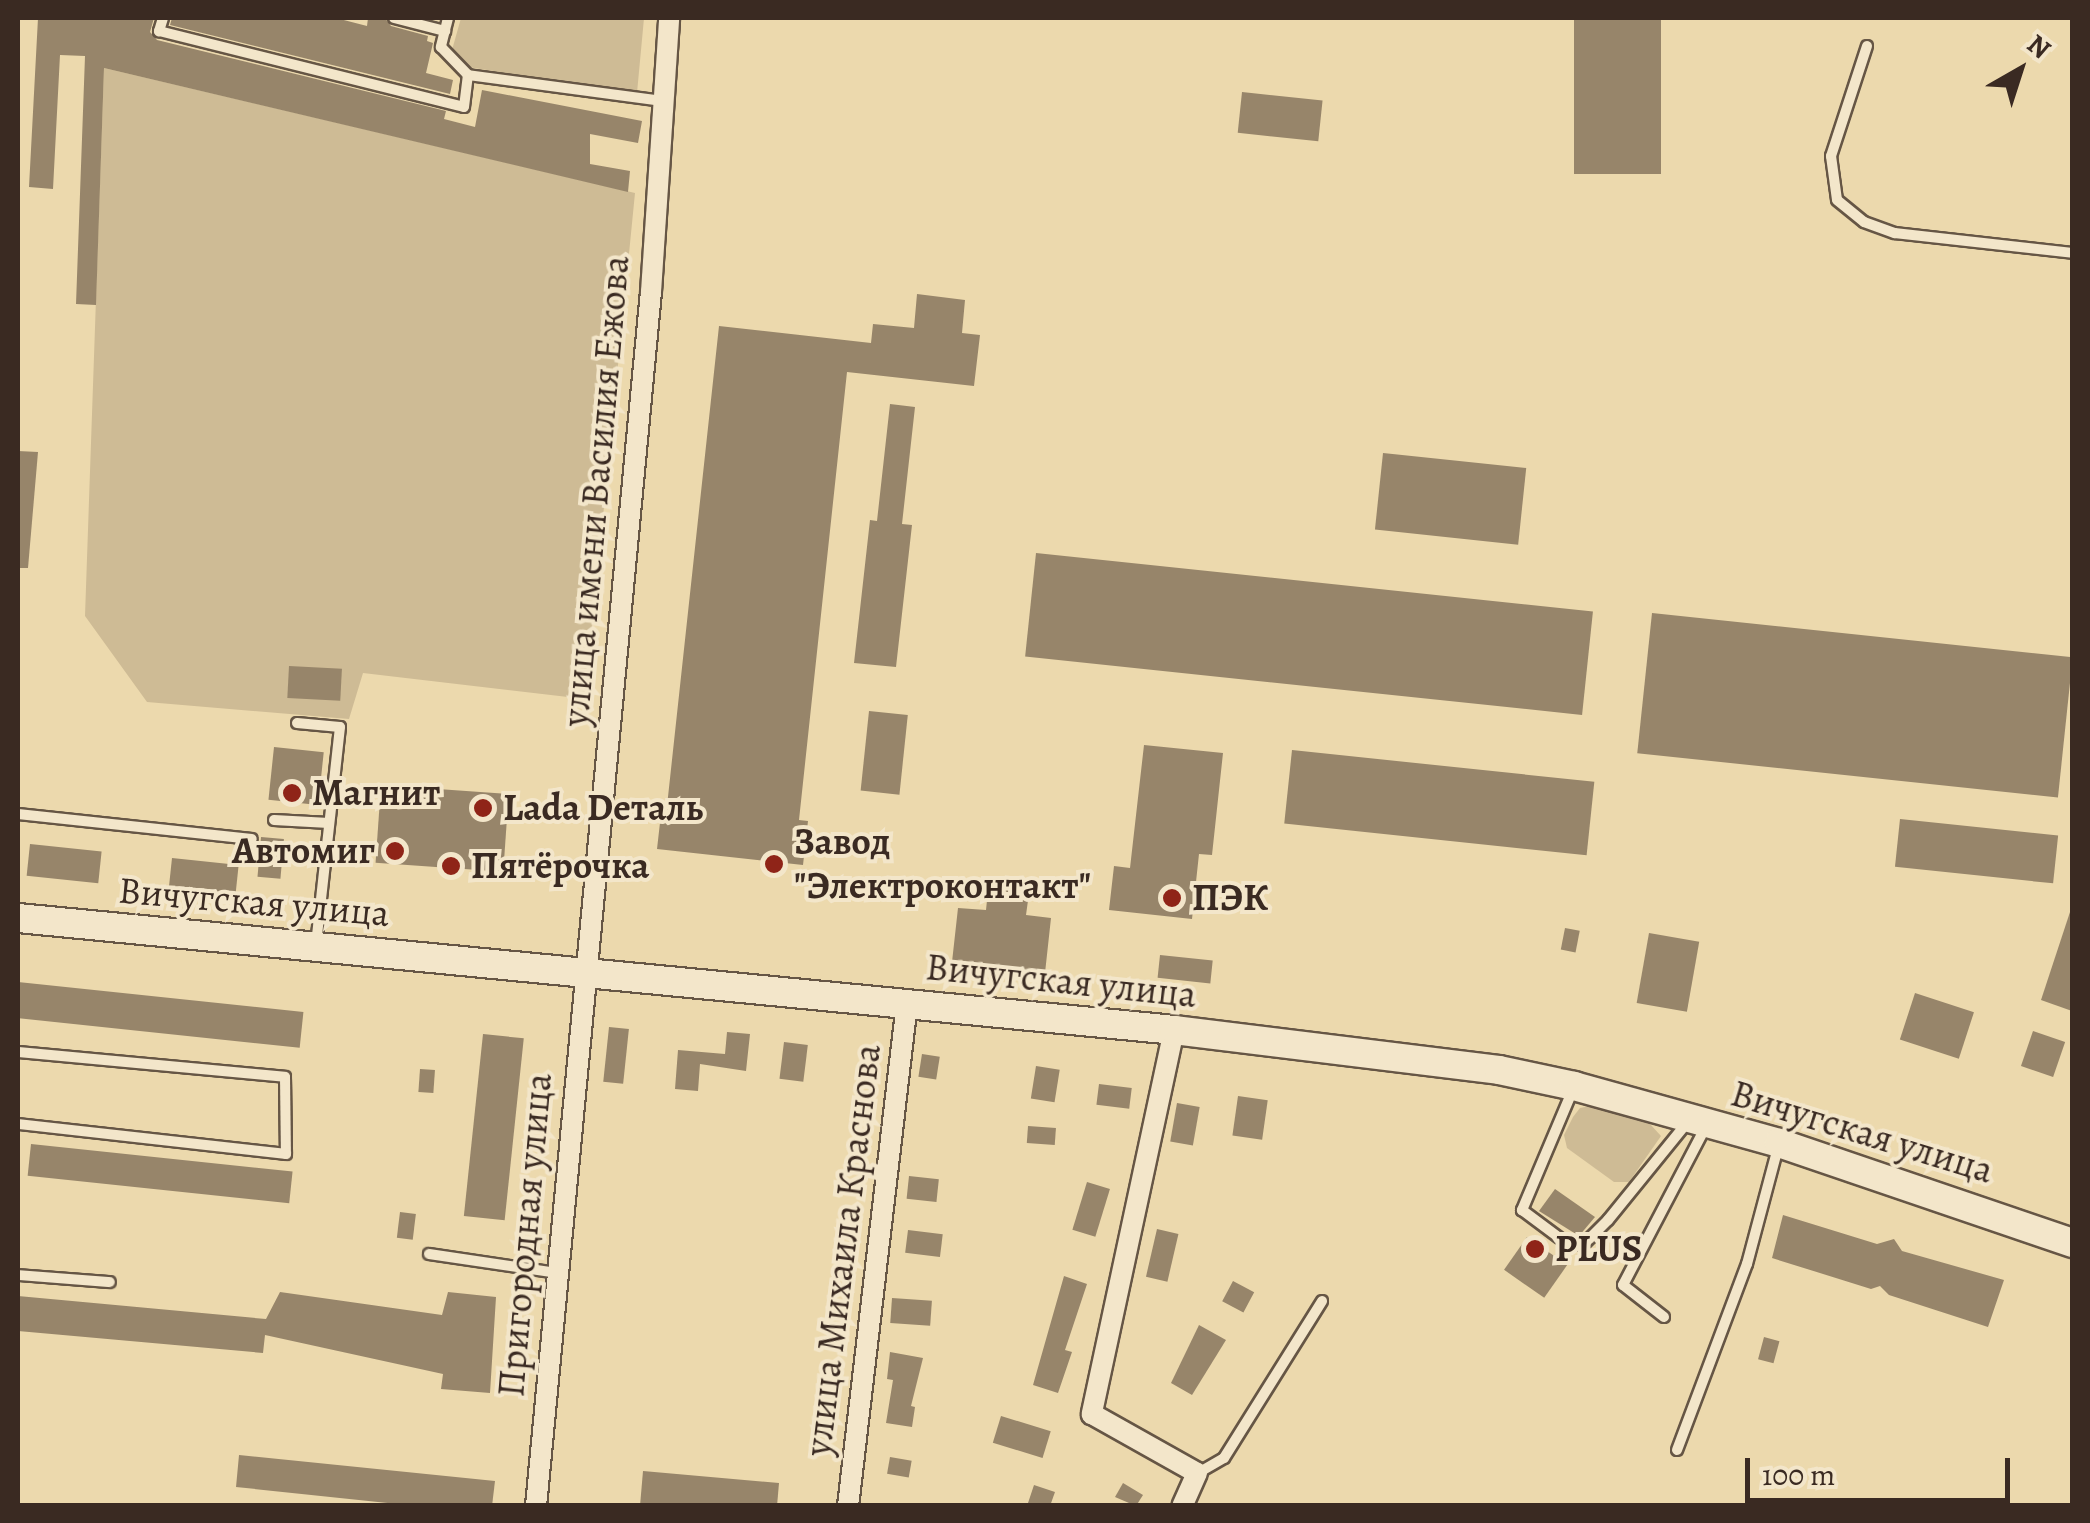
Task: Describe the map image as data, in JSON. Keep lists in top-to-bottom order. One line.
{"streets":{"main road":["Вичугская улица"],"street":["улица имени Василия Ежова","Пригородная улица","улица Михаила Краснова"]},"crossings":[["улица имени Василия Ежова","Вичугская улица"],["улица имени Василия Ежова","Пригородная улица"],["Вичугская улица","Пригородная улица"],["Вичугская улица","улица Михаила Краснова"]],"places":["Магнит","Lada Dеталь","Автомиг","Завод \"Электроконтакт\"","Пятёрочка","ПЭК","PLUS"],"scale_bar":"100 m","north":"top right"}
